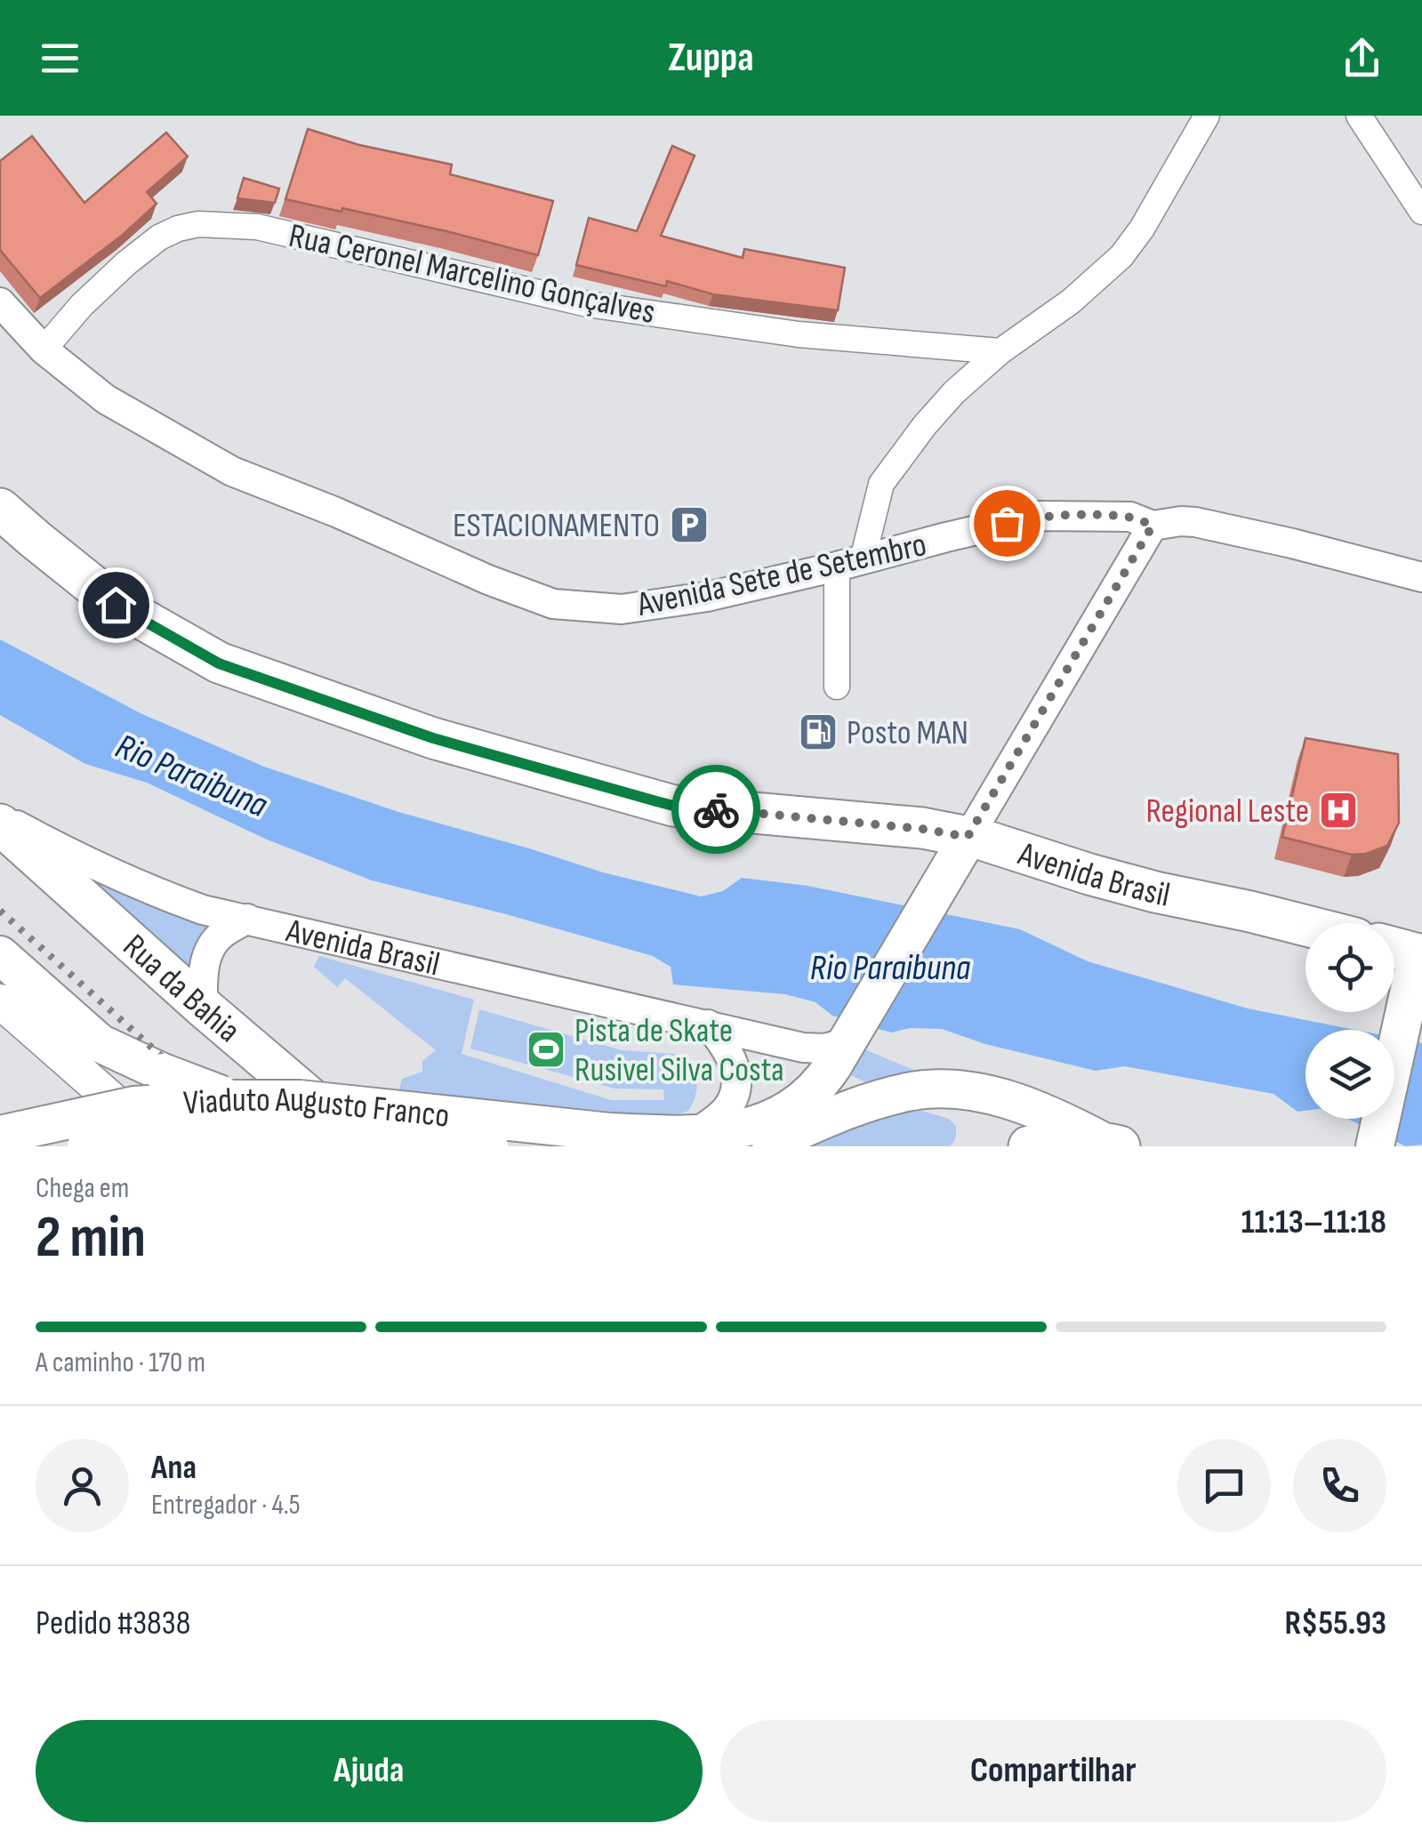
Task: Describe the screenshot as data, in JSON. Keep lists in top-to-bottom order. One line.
{"streets":{"highway":["Avenida Brasil","Rua da Bahia"],"main road":["Viaduto Augusto Franco"],"street":["Rua Ceronel Marcelino Gonçalves","Avenida Sete de Setembro"]},"crossings":[["Rua Ceronel Marcelino Gonçalves","Avenida Sete de Setembro"],["Avenida Brasil","Viaduto Augusto Franco"]],"water":["Rio Paraibuna"],"places":{"parking":["ESTACIONAMENTO"],"fuel station":["Posto MAN"],"hospital":["Regional Leste"],"sports":["Pista de Skate Rusivel Silva Costa"]},"page":{"header":"Zuppa","heading":["2 min","Chega em","11:13–11:18"],"panel":["Ana","Entregador · 4.5","Pedido #3838","R$55.93"],"bar":"A caminho · 170 m","buttons":["Ajuda","Compartilhar"]}}
